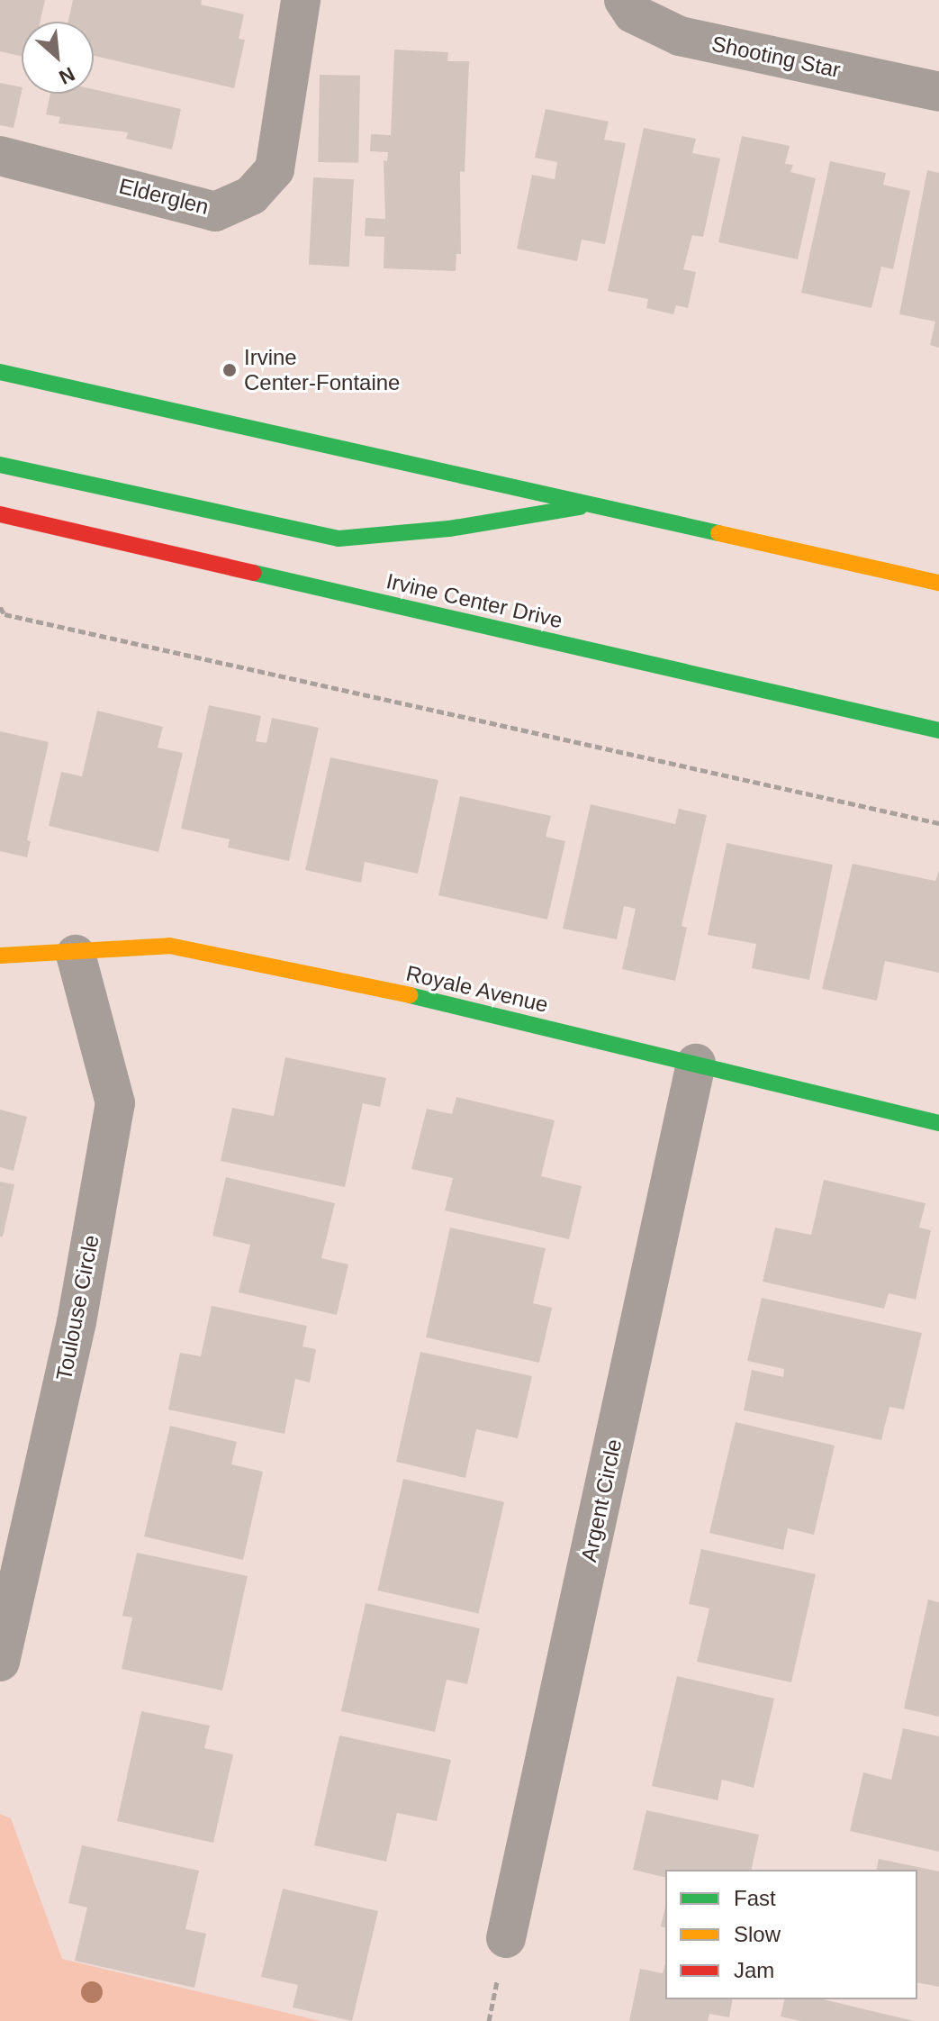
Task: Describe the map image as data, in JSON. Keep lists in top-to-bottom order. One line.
{"streets":{"main road":["Irvine Center Drive","Royale Avenue"],"street":["Shooting Star","Elderglen","Toulouse Circle","Argent Circle"]},"crossings":[["Royale Avenue","Toulouse Circle"],["Royale Avenue","Argent Circle"]],"places":["Irvine Center-Fontaine"],"legend":["Fast","Slow","Jam"],"north":"bottom right"}
